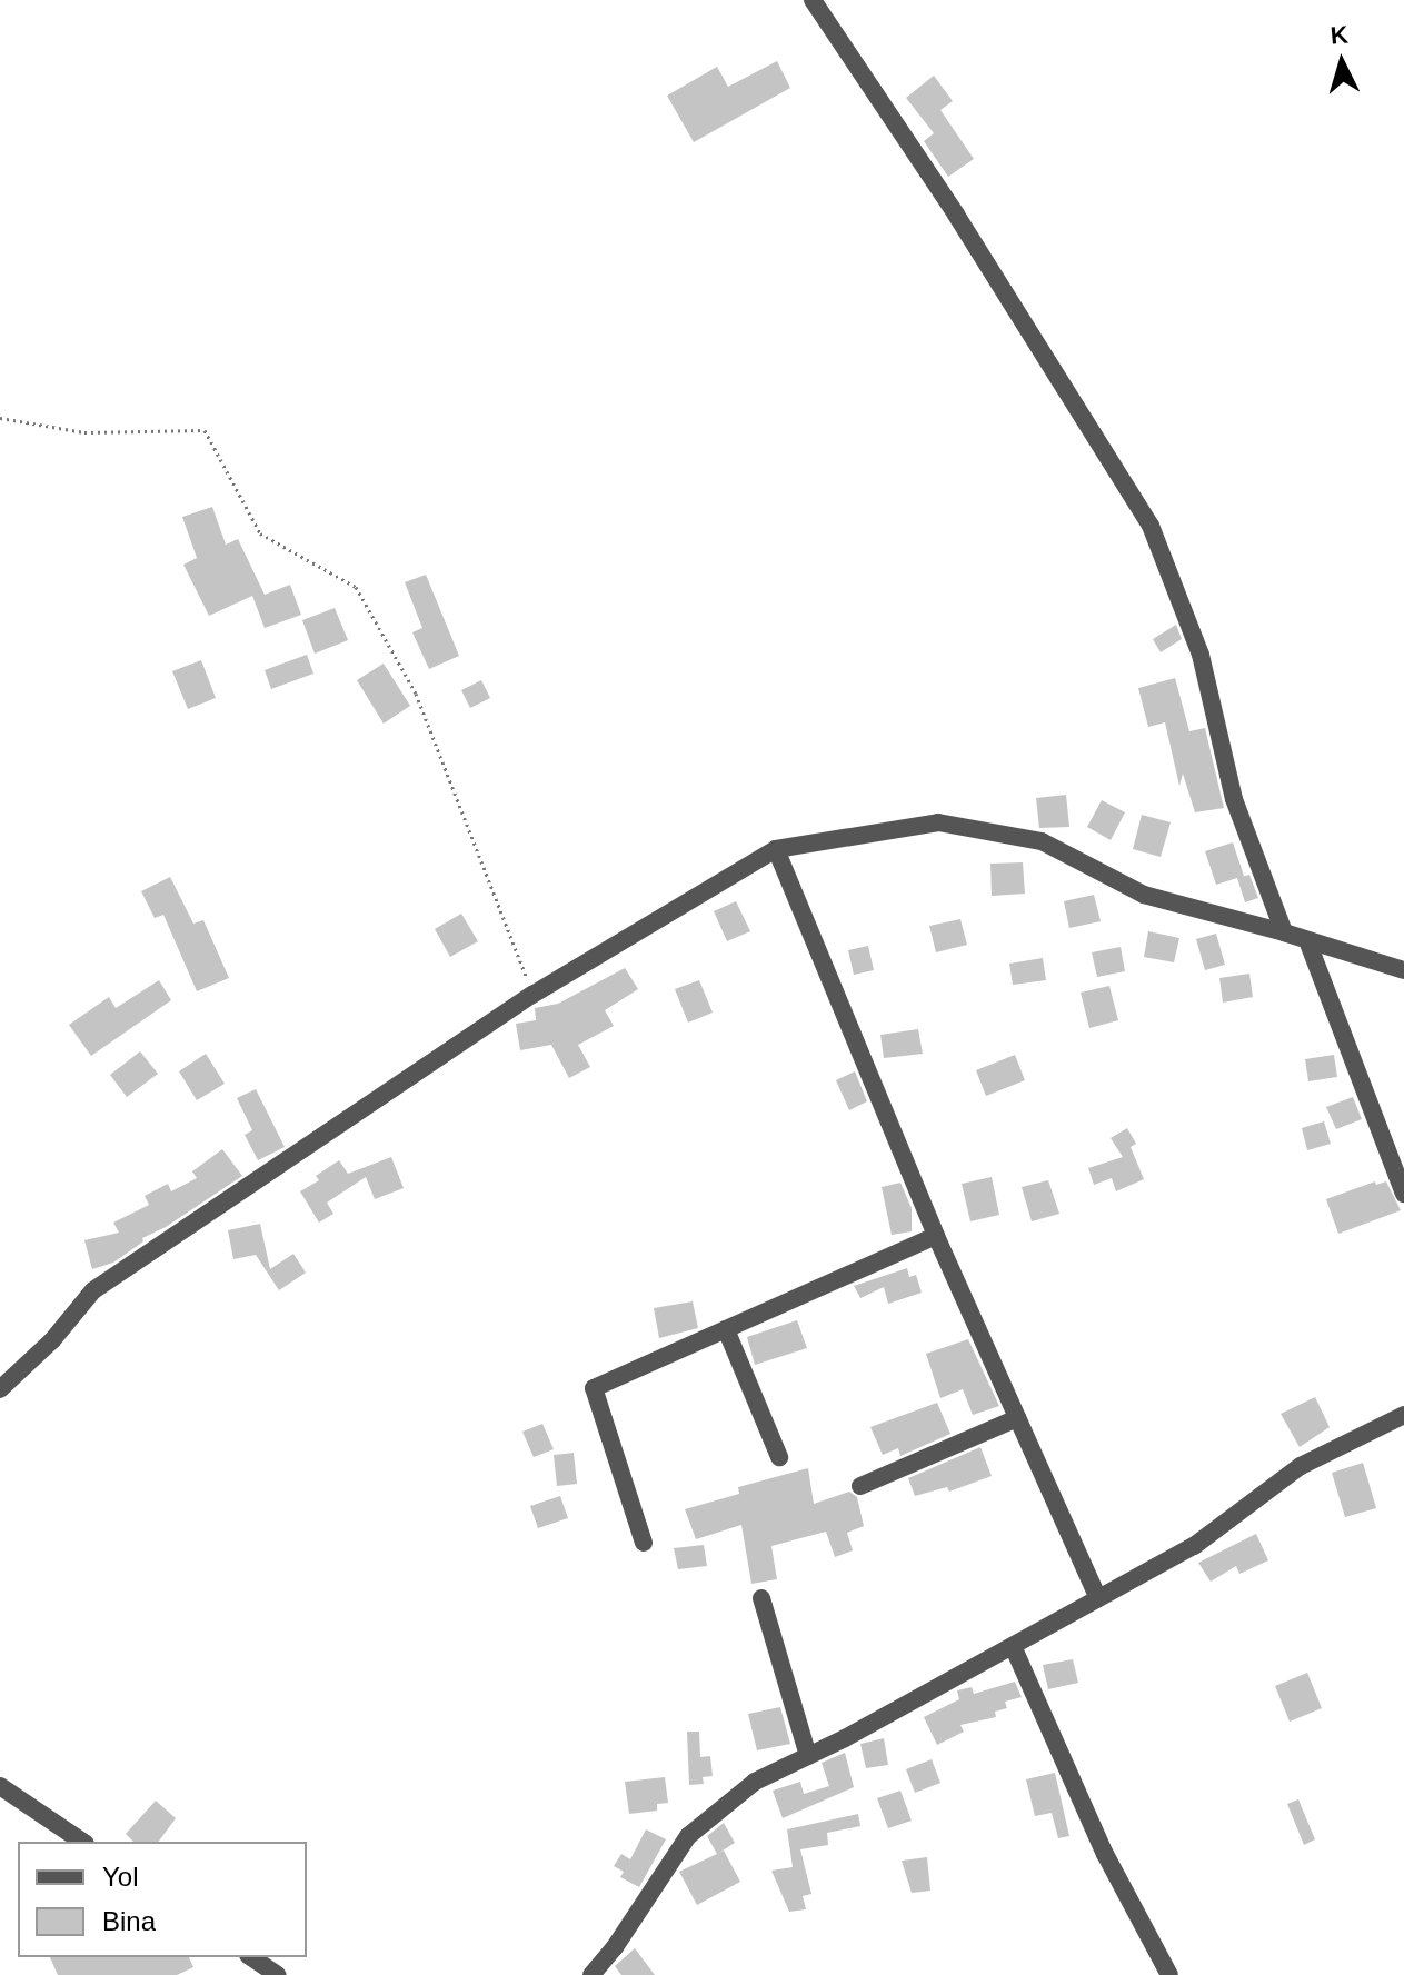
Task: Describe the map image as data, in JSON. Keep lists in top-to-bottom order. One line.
{"legend":["Yol","Bina"],"north":"top"}
